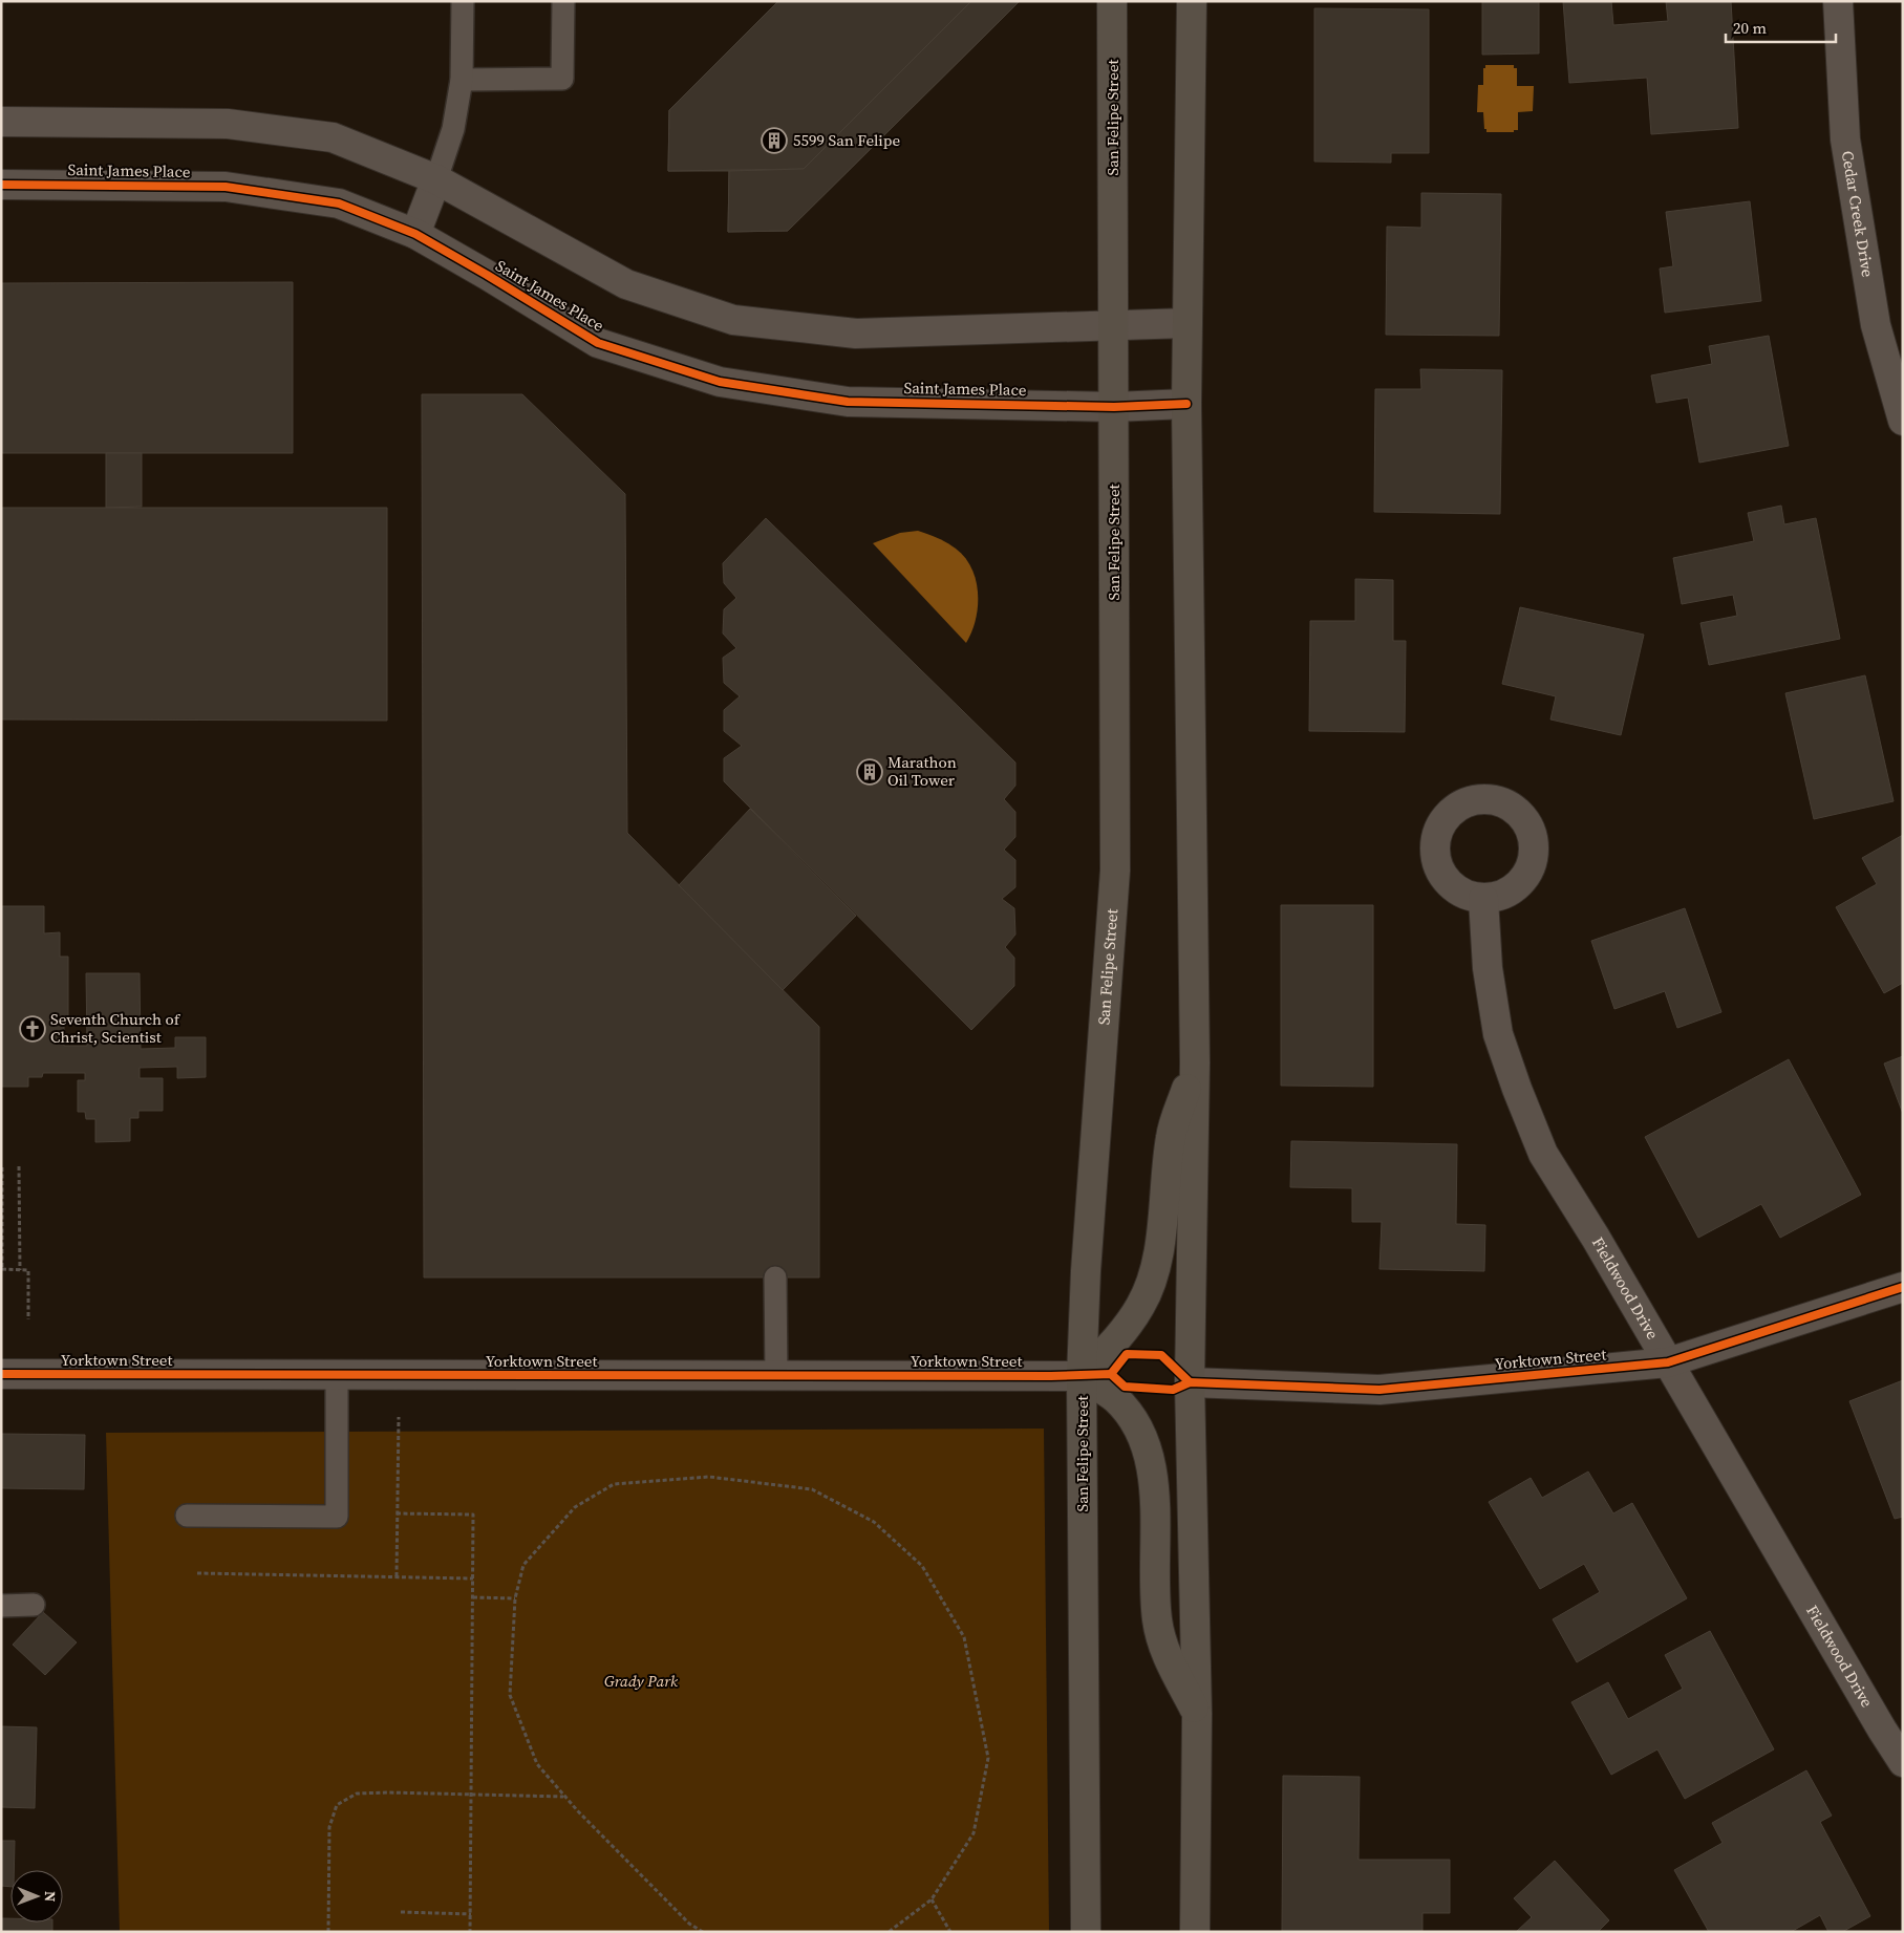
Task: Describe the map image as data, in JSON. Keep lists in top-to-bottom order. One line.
{"streets":{"main road":["San Felipe Street"],"street":["Saint James Place","Cedar Creek Drive","Fieldwood Drive","Yorktown Street"]},"crossings":[["San Felipe Street","Saint James Place"],["San Felipe Street","Yorktown Street"],["Fieldwood Drive","Yorktown Street"]],"parks":["Grady Park"],"places":{"building":["5599 San Felipe","Marathon Oil Tower"],"church":["Seventh Church of Christ, Scientist"]},"scale_bar":"20 m","north":"right"}
